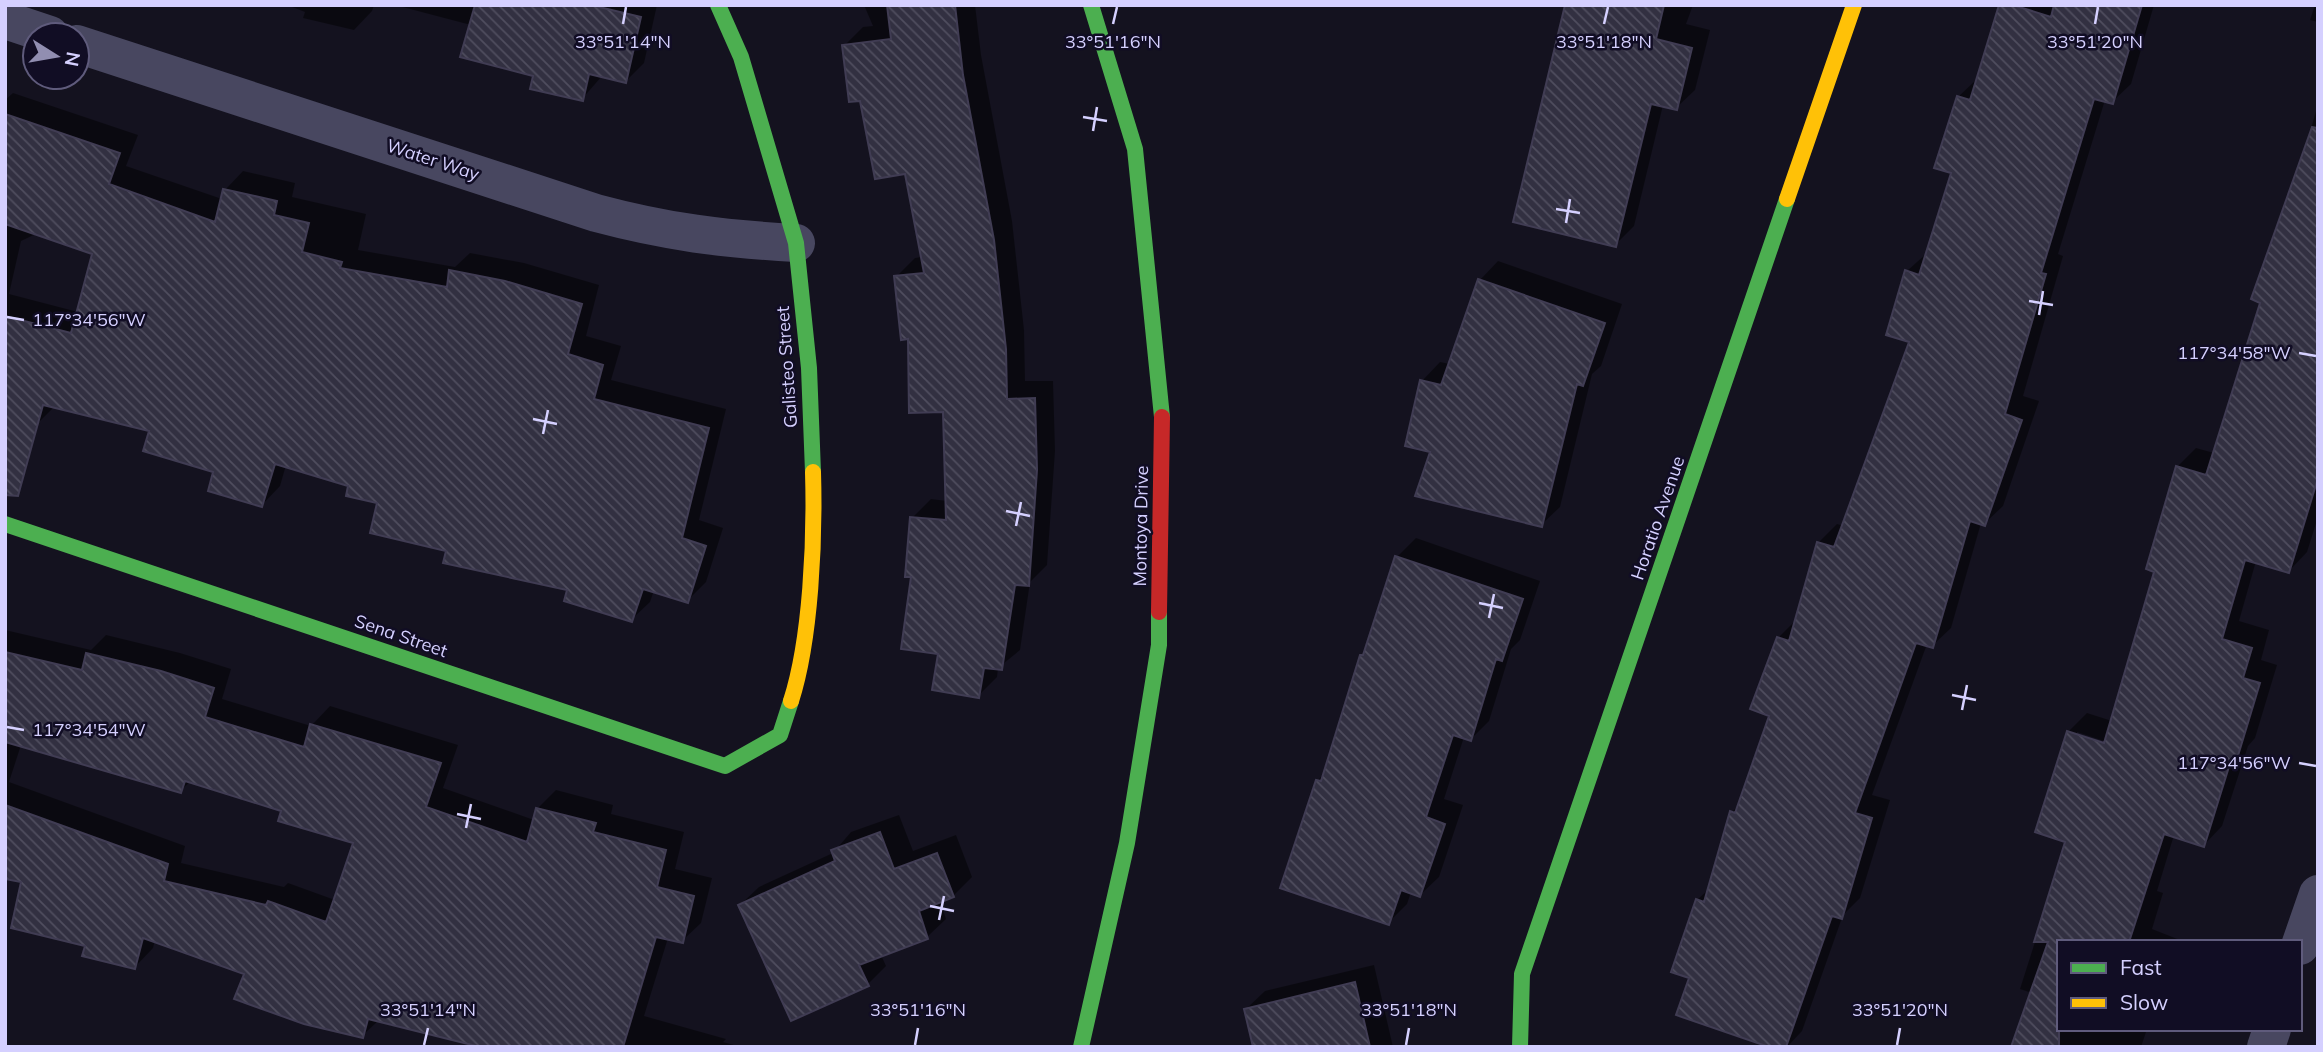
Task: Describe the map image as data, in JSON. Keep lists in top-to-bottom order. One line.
{"streets":{"street":["Water Way","Galisteo Street","Horatio Avenue","Montoya Drive","Sena Street"]},"crossings":[["Water Way","Galisteo Street"],["Galisteo Street","Sena Street"]],"legend":["Fast","Slow"],"north":"right","coordinates":["33°51'14\"N","33°51'16\"N","33°51'18\"N","33°51'20\"N","117°34'56\"W","117°34'58\"W","117°34'54\"W"]}
